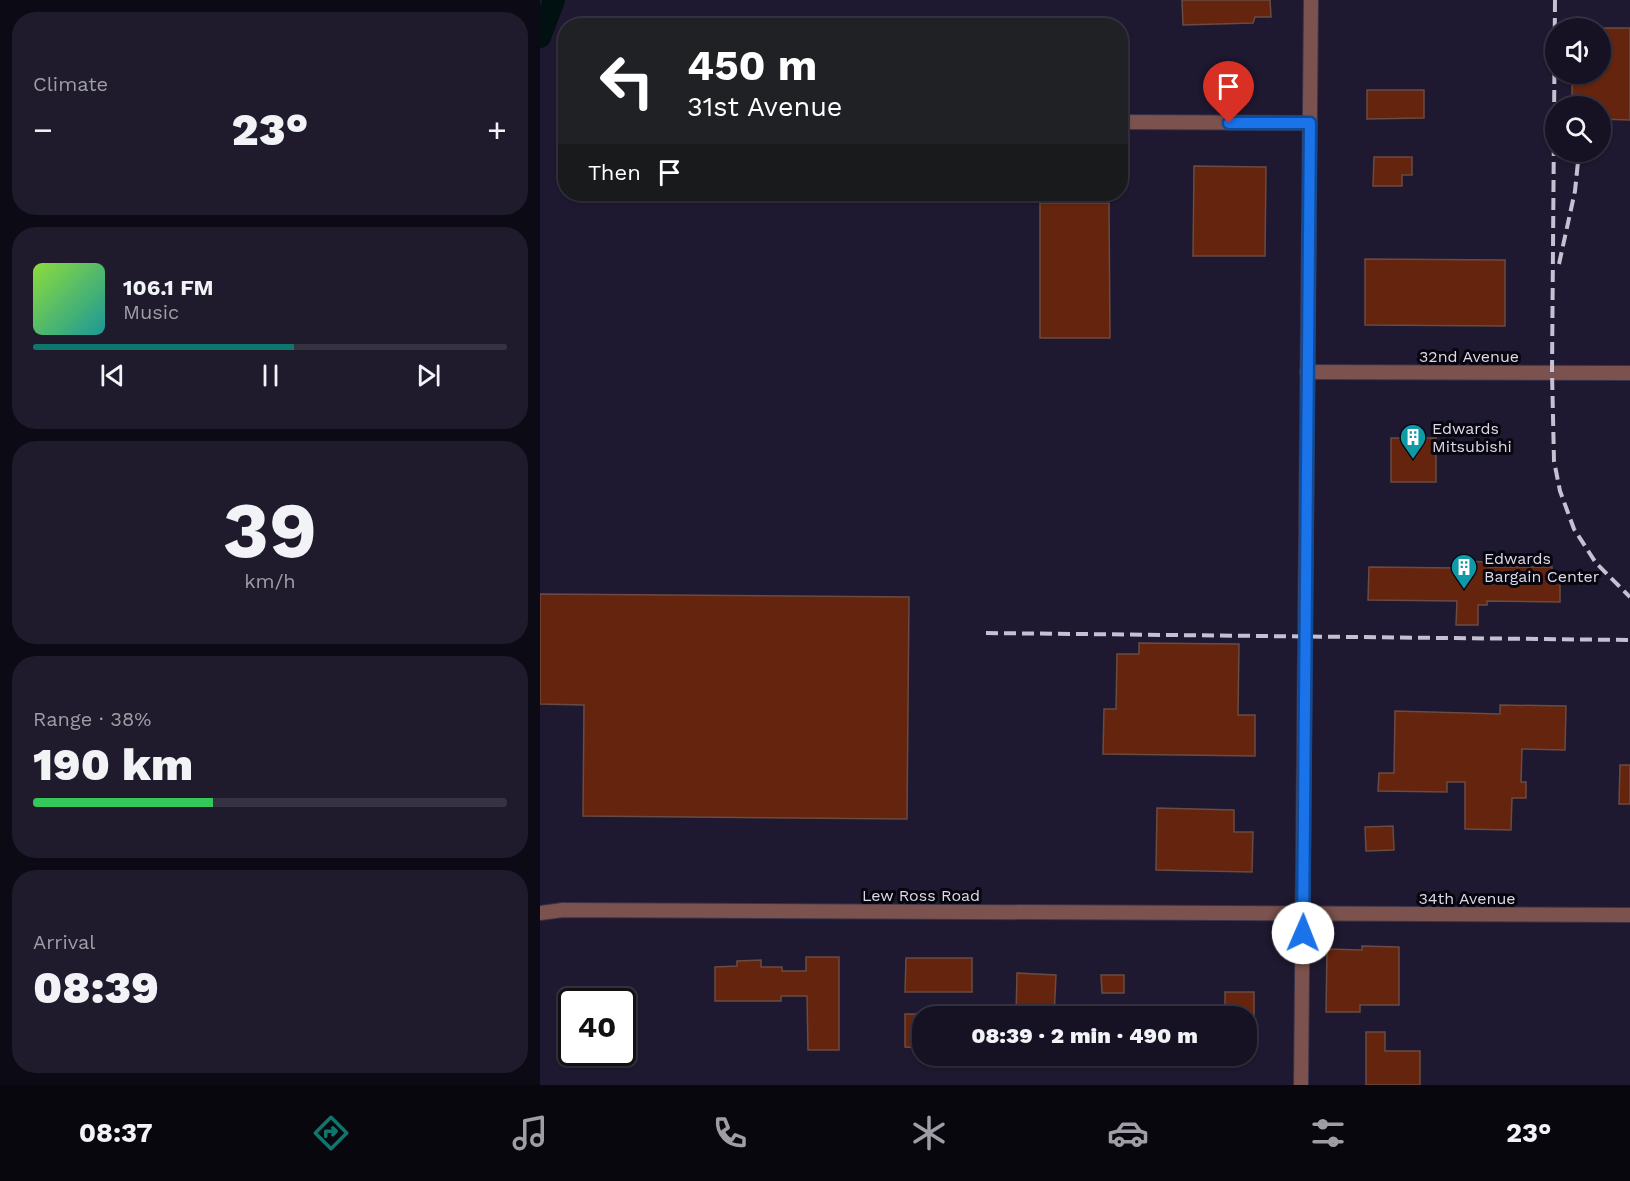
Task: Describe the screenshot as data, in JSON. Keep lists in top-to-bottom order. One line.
{"streets":{"street":["32nd Avenue","Lew Ross Road","34th Avenue"]},"crossings":[["Lew Ross Road","34th Avenue"]],"places":{"building":["Edwards Mitsubishi","Edwards Bargain Center"]},"page":{"tile":["Climate",["39","km/h"],["Range · 38%","190 km"],["Arrival","08:39"]],"turn":["450 m","31st Avenue"],"heat":["−","23°","+"],"then":"Then","song":["106.1 FM","Music"],"limit":"40","trip":"08:39 · 2 min · 490 m","tabs":["08:37","23°"]}}
